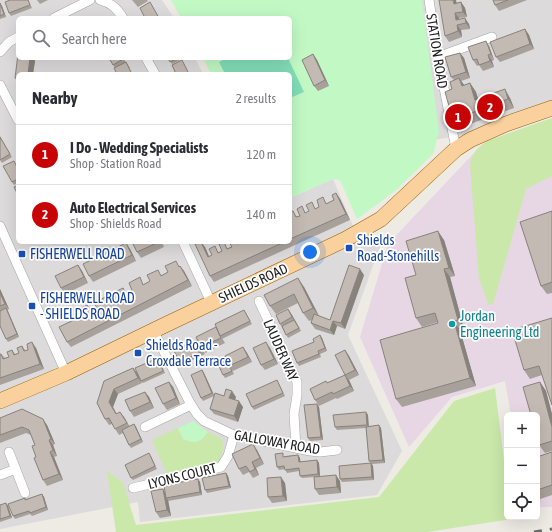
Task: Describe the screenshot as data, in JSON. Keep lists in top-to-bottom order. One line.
{"streets":{"main road":["SHIELDS ROAD"],"street":["STATION ROAD","LAUDER WAY","GALLOWAY ROAD","LYONS COURT"]},"crossings":[["STATION ROAD","SHIELDS ROAD"],["SHIELDS ROAD","GALLOWAY ROAD"],["LAUDER WAY","GALLOWAY ROAD"],["GALLOWAY ROAD","LYONS COURT"]],"places":{"transit":["Shields Road-Stonehills","FISHERWELL ROAD","FISHERWELL ROAD - SHIELDS ROAD","Shields Road - Croxdale Terrace"],"other":["Jordan Engineering Ltd"]},"page":{"search":"Search here","heading":["Nearby","2 results"],"pins":["2","1"],"list":[{"mark":"1","name":"I Do - Wedding Specialists","note":"Shop · Station Road","value":"120 m"},{"mark":"2","name":"Auto Electrical Services","note":"Shop · Shields Road","value":"140 m"}],"map_buttons":["+","−"]}}
